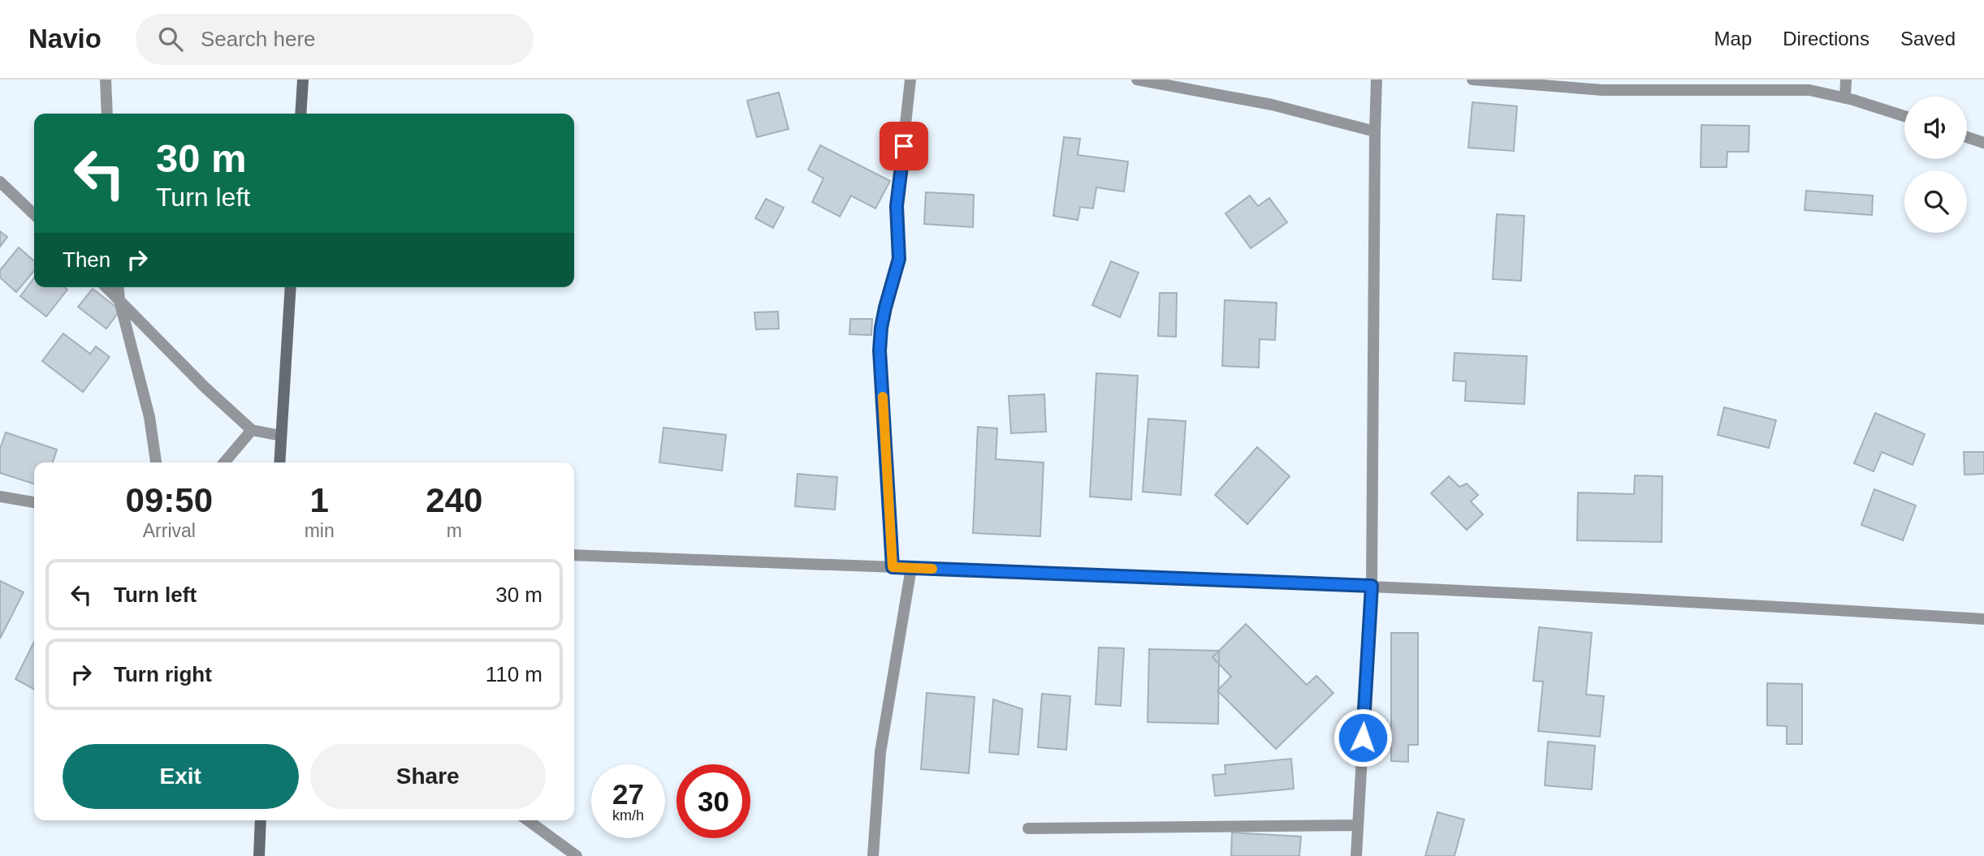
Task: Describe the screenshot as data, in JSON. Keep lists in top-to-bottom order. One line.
{"page":{"header":"Navio","search":"Search here","nav":["Map","Directions","Saved"],"turn":["30 m","Turn left"],"then":"Then","eta":["09:50","Arrival","1","min","240","m"],"list":[{"name":"Turn left","value":"30 m"},{"name":"Turn right","value":"110 m"}],"buttons":["Exit","Share"],"speed":"27 km/h","limit":"30"}}
